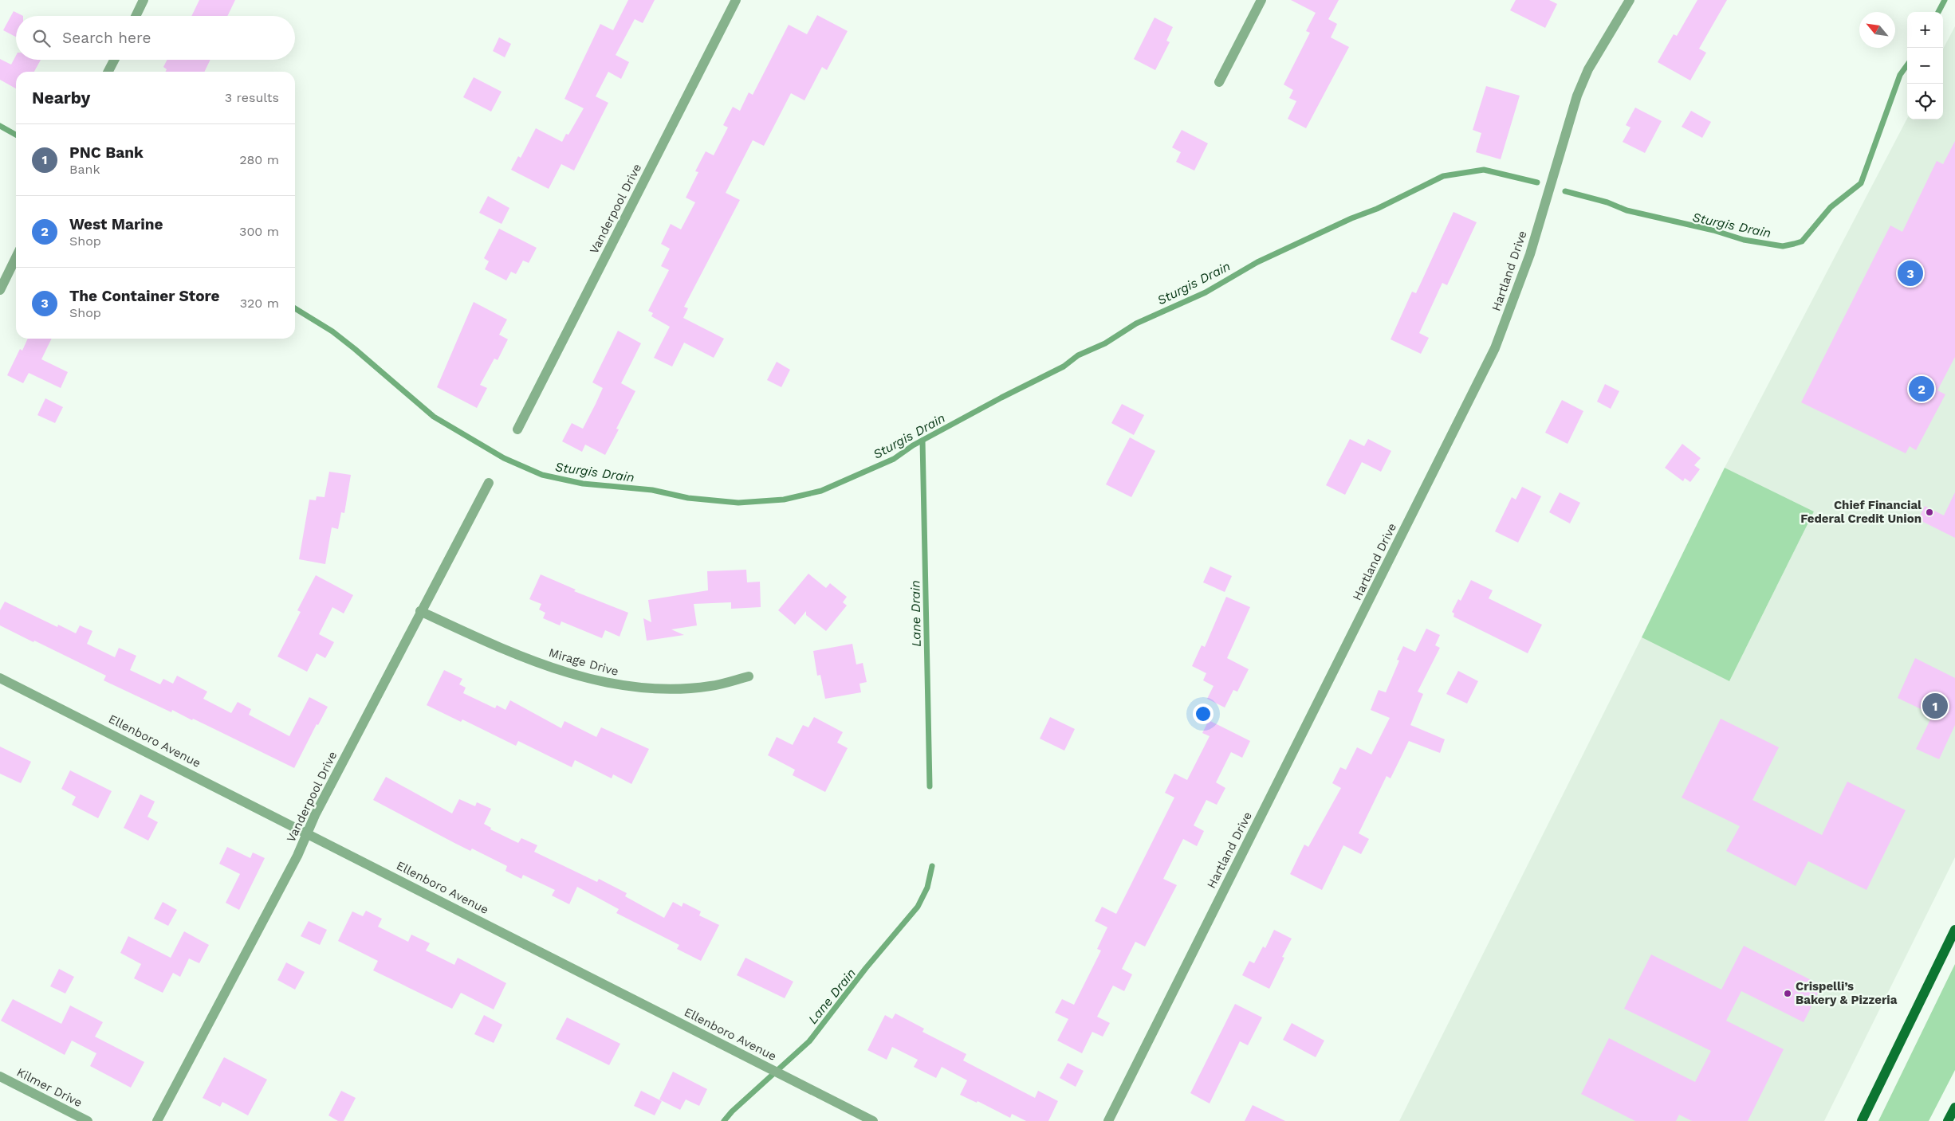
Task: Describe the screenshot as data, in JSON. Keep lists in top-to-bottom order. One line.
{"streets":{"street":["Vanderpool Drive","Hartland Drive","Mirage Drive","Ellenboro Avenue","Kilmer Drive"]},"crossings":[["Vanderpool Drive","Mirage Drive"],["Vanderpool Drive","Ellenboro Avenue"]],"water":["Sturgis Drain","Lane Drain"],"places":["Chief Financial Federal Credit Union","Crispelli’s Bakery & Pizzeria"],"north":"top left","page":{"map_buttons":["+","−"],"search":"Search here","heading":["Nearby","3 results"],"list":[{"mark":"1","name":"PNC Bank","note":"Bank","value":"280 m"},{"mark":"2","name":"West Marine","note":"Shop","value":"300 m"},{"mark":"3","name":"The Container Store","note":"Shop","value":"320 m"}],"pins":["3","2","1"]}}
